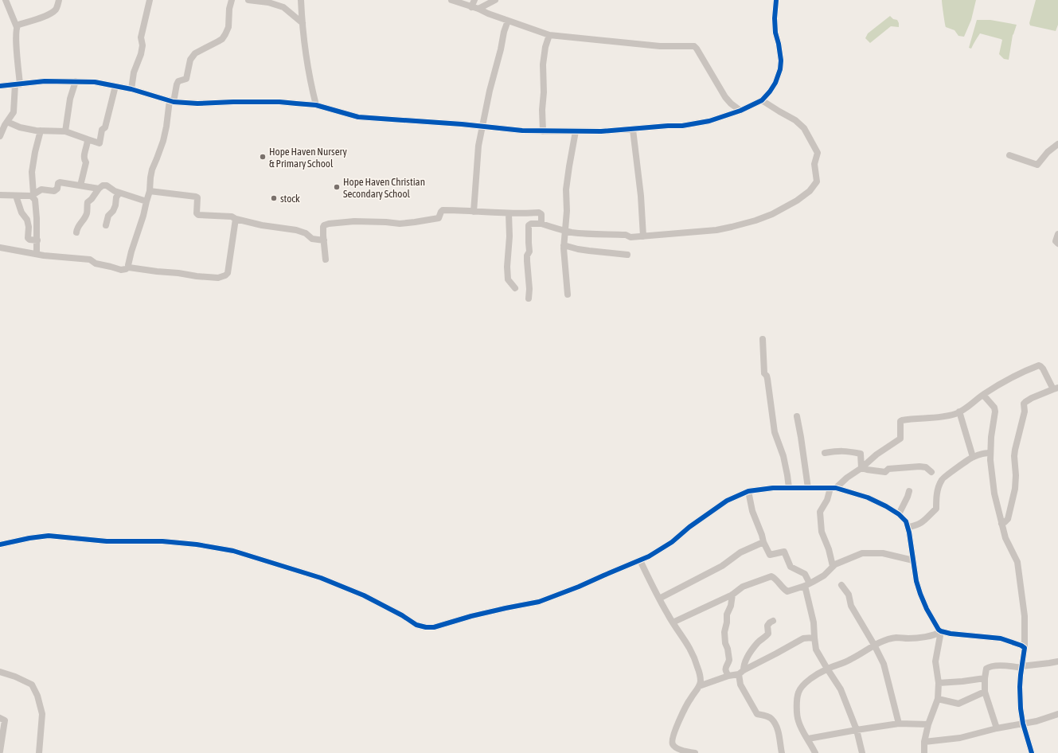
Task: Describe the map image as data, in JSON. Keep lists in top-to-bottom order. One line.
{"places":["Hope Haven Nursery & Primary School","Hope Haven Christian Secondary School","stock"]}
